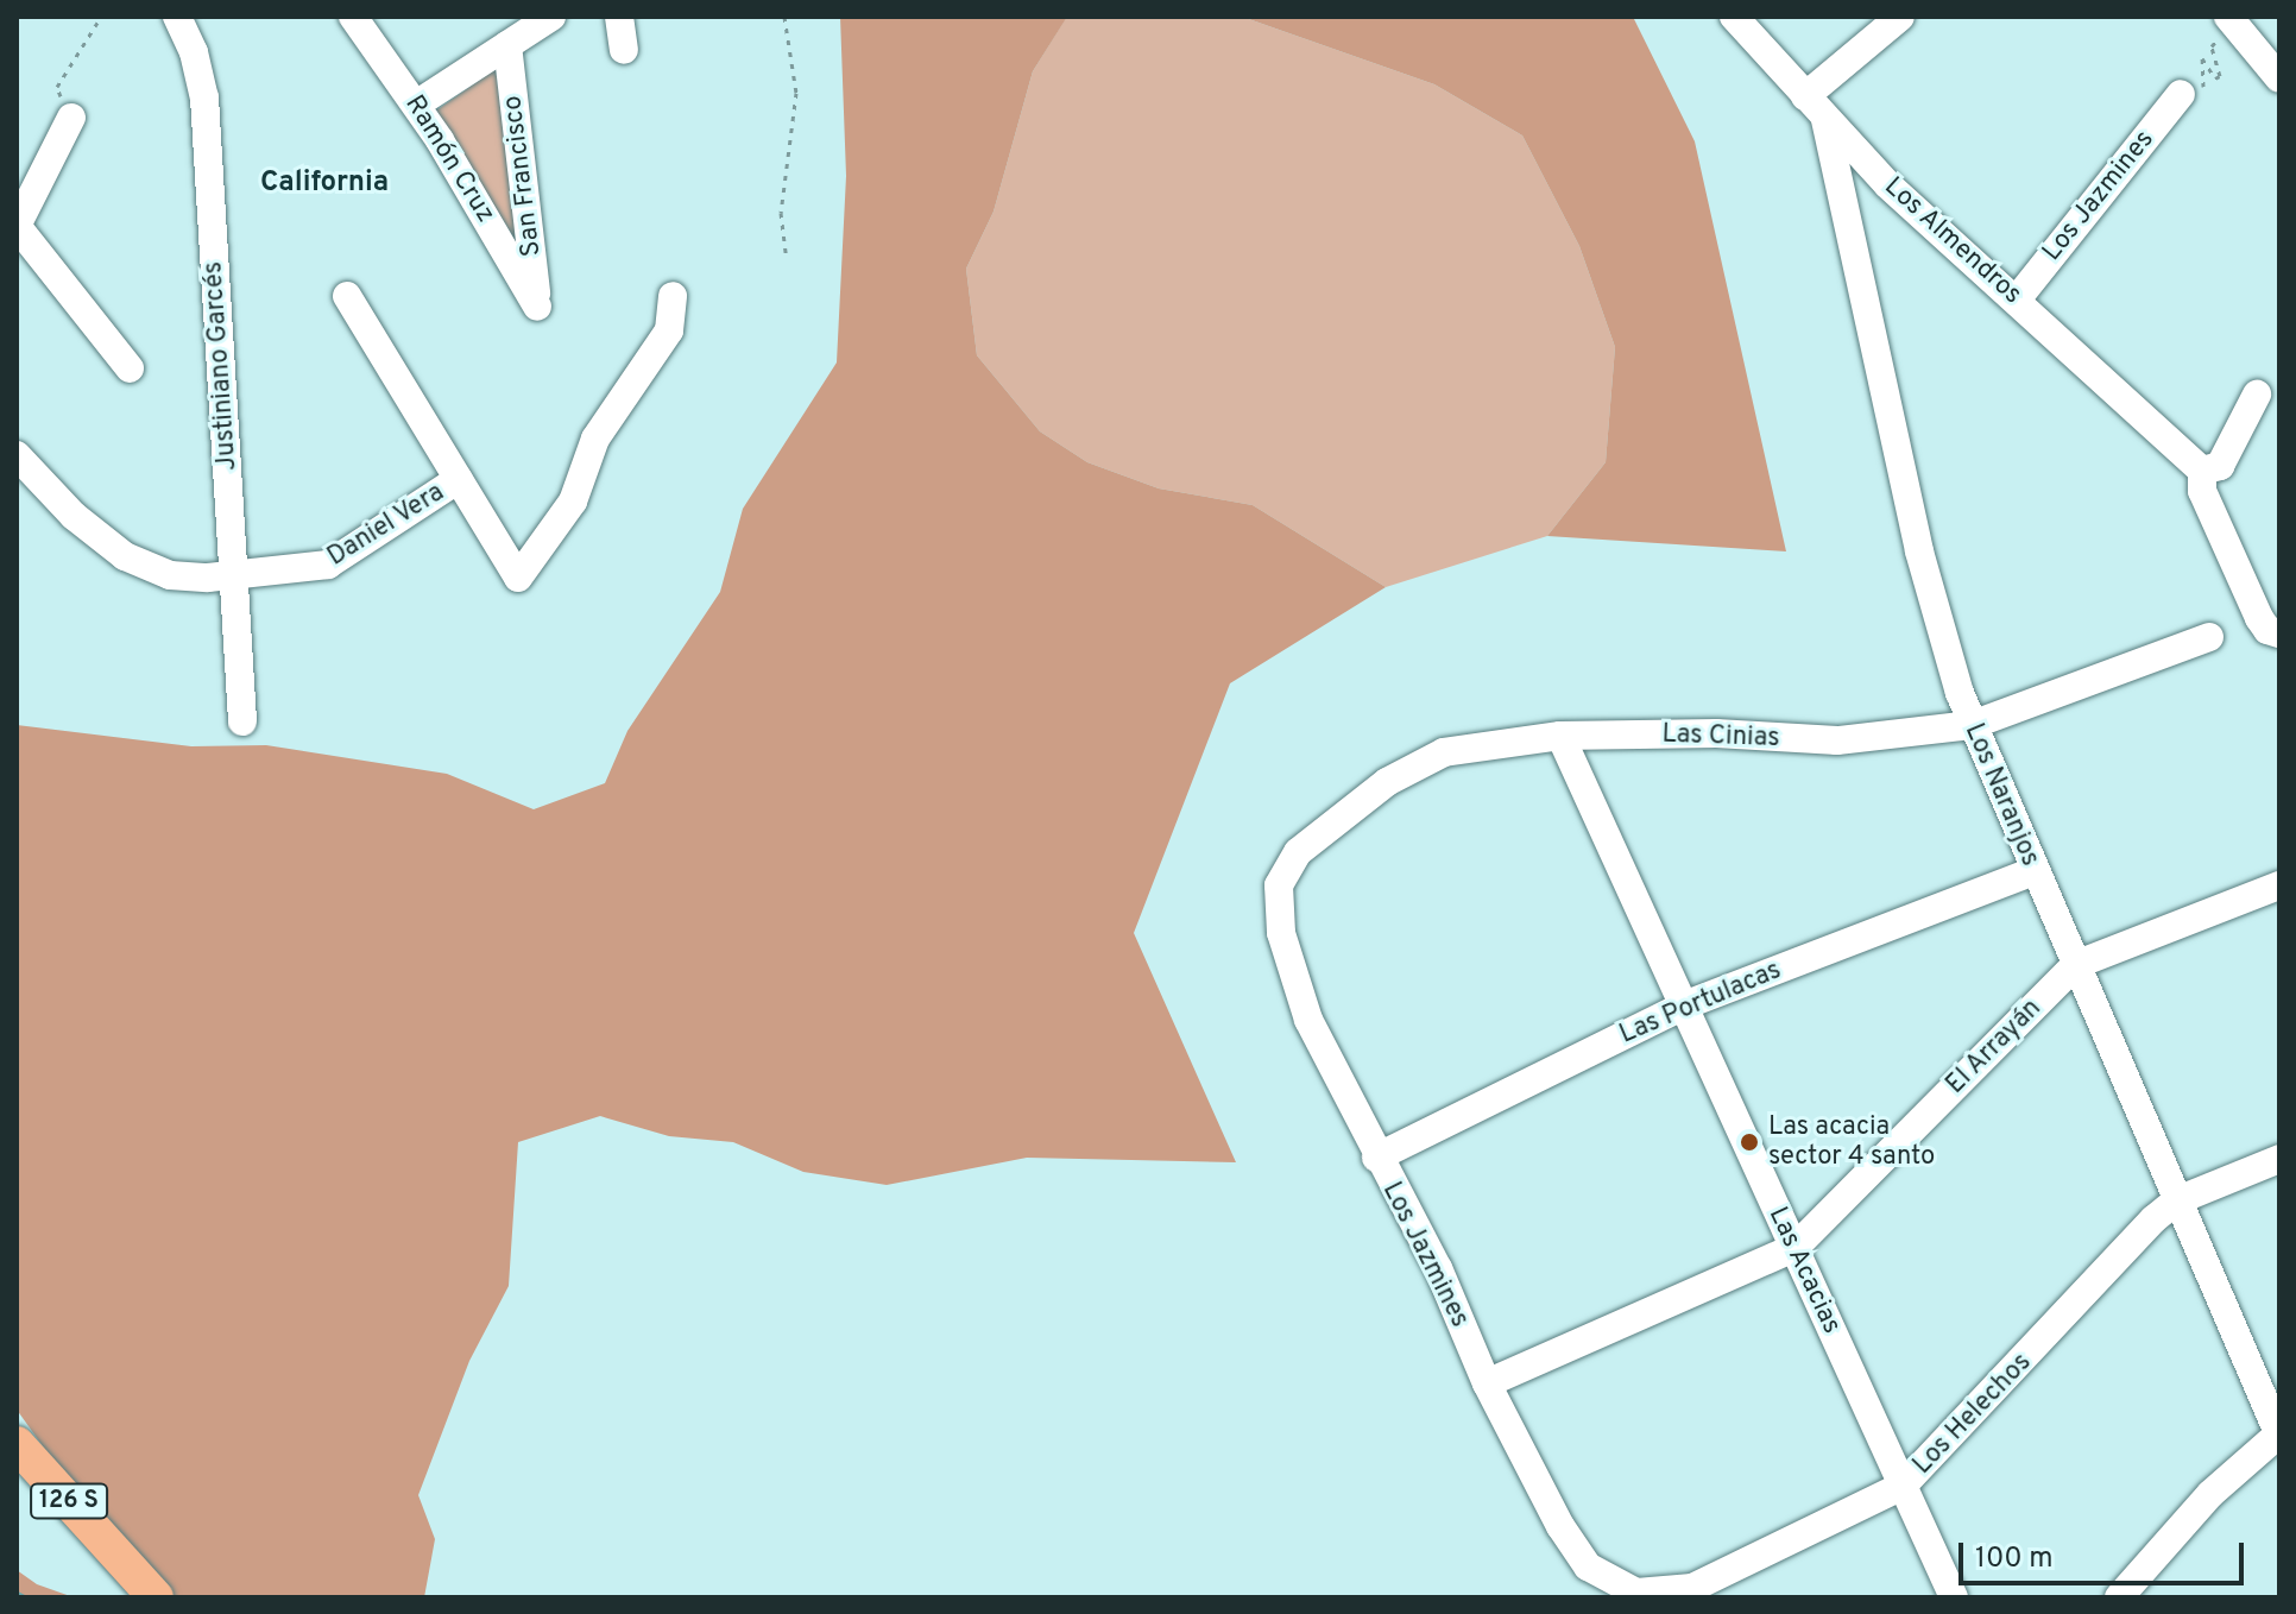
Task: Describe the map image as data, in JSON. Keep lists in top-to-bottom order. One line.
{"streets":{"main road":["126 S"],"street":["Ramón Cruz","San Francisco","Los Jazmines","Los Almendros","Justiniano Garcés","Daniel Vera","Las Cinias","Los Naranjos","Las Portulacas","El Arrayán","Las Acacias","Los Helechos"]},"crossings":[["Ramón Cruz","San Francisco"],["Los Jazmines","Los Almendros"],["Los Jazmines","Las Cinias"],["Los Jazmines","Las Portulacas"],["Los Jazmines","El Arrayán"],["Los Jazmines","Los Helechos"],["Los Almendros","Los Naranjos"],["Justiniano Garcés","Daniel Vera"],["Las Cinias","Los Naranjos"],["Las Cinias","Las Acacias"],["Los Naranjos","Las Portulacas"],["Los Naranjos","El Arrayán"],["Los Naranjos","Los Helechos"],["Las Portulacas","Las Acacias"],["El Arrayán","Las Acacias"],["Las Acacias","Los Helechos"]],"districts":["California"],"places":["Las acacia sector 4 santo"],"scale_bar":"100 m"}
